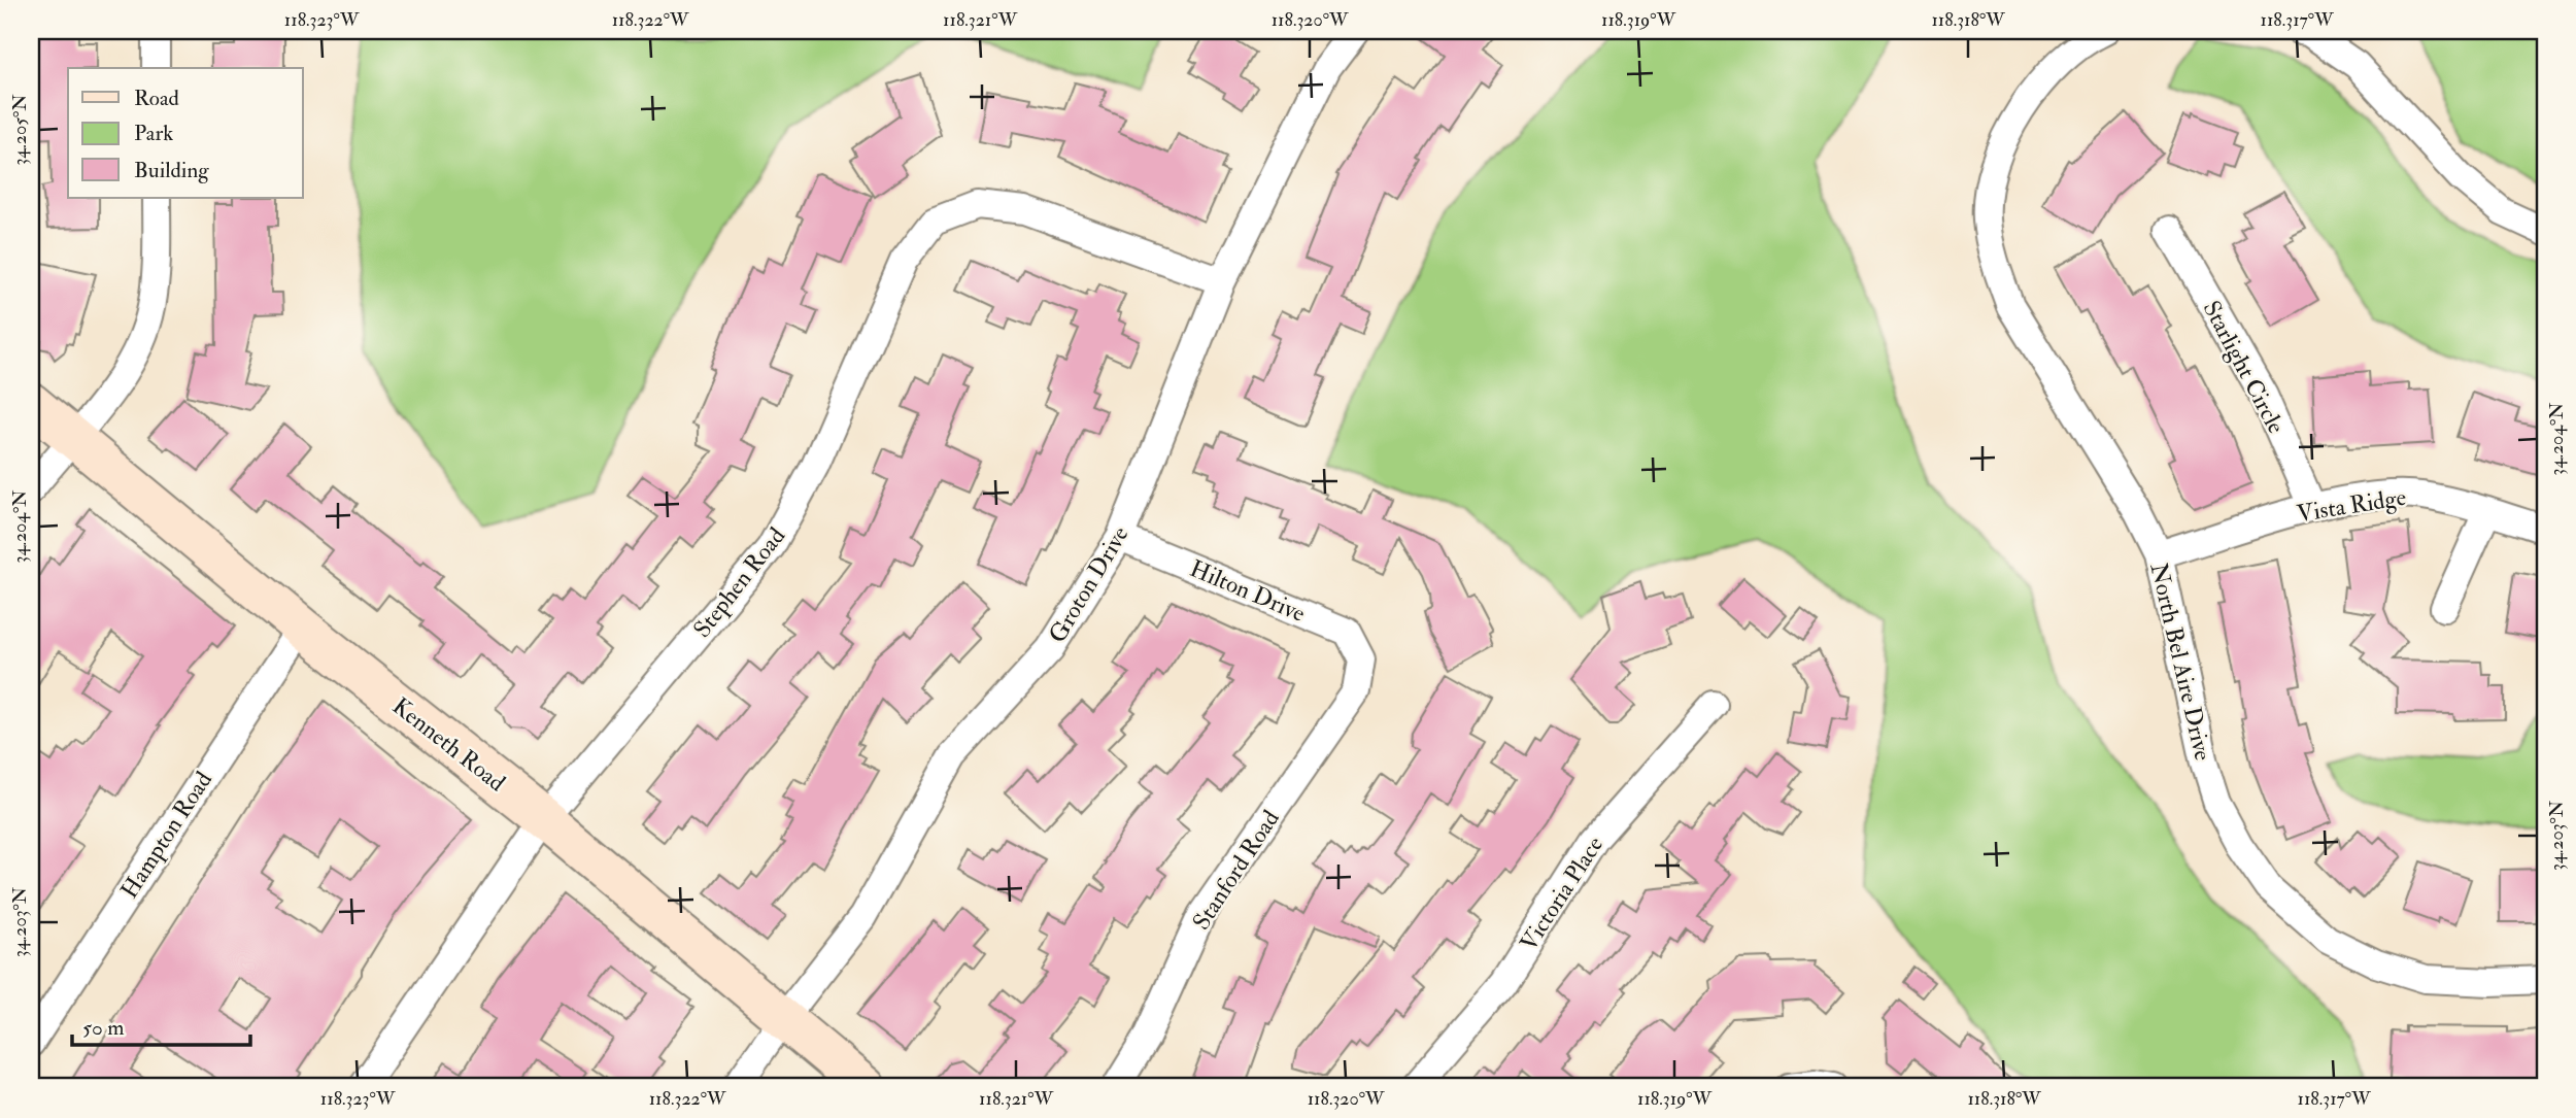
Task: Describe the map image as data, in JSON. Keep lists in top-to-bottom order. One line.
{"streets":{"street":["Starlight Circle","Vista Ridge","Stephen Road","Groton Drive","Hilton Drive","North Bel Aire Drive","Kenneth Road","Hampton Road","Stanford Road","Victoria Place"]},"crossings":[["Starlight Circle","Vista Ridge"],["Vista Ridge","North Bel Aire Drive"],["Stephen Road","Groton Drive"],["Stephen Road","Kenneth Road"],["Groton Drive","Hilton Drive"],["Groton Drive","Kenneth Road"],["Hilton Drive","Stanford Road"],["Kenneth Road","Hampton Road"]],"legend":["Road","Park","Building"],"scale_bar":"50 m","coordinates":["118.323°W","118.322°W","118.321°W","118.320°W","118.319°W","118.318°W","118.317°W","34.205°N","34.204°N","34.203°N"]}
